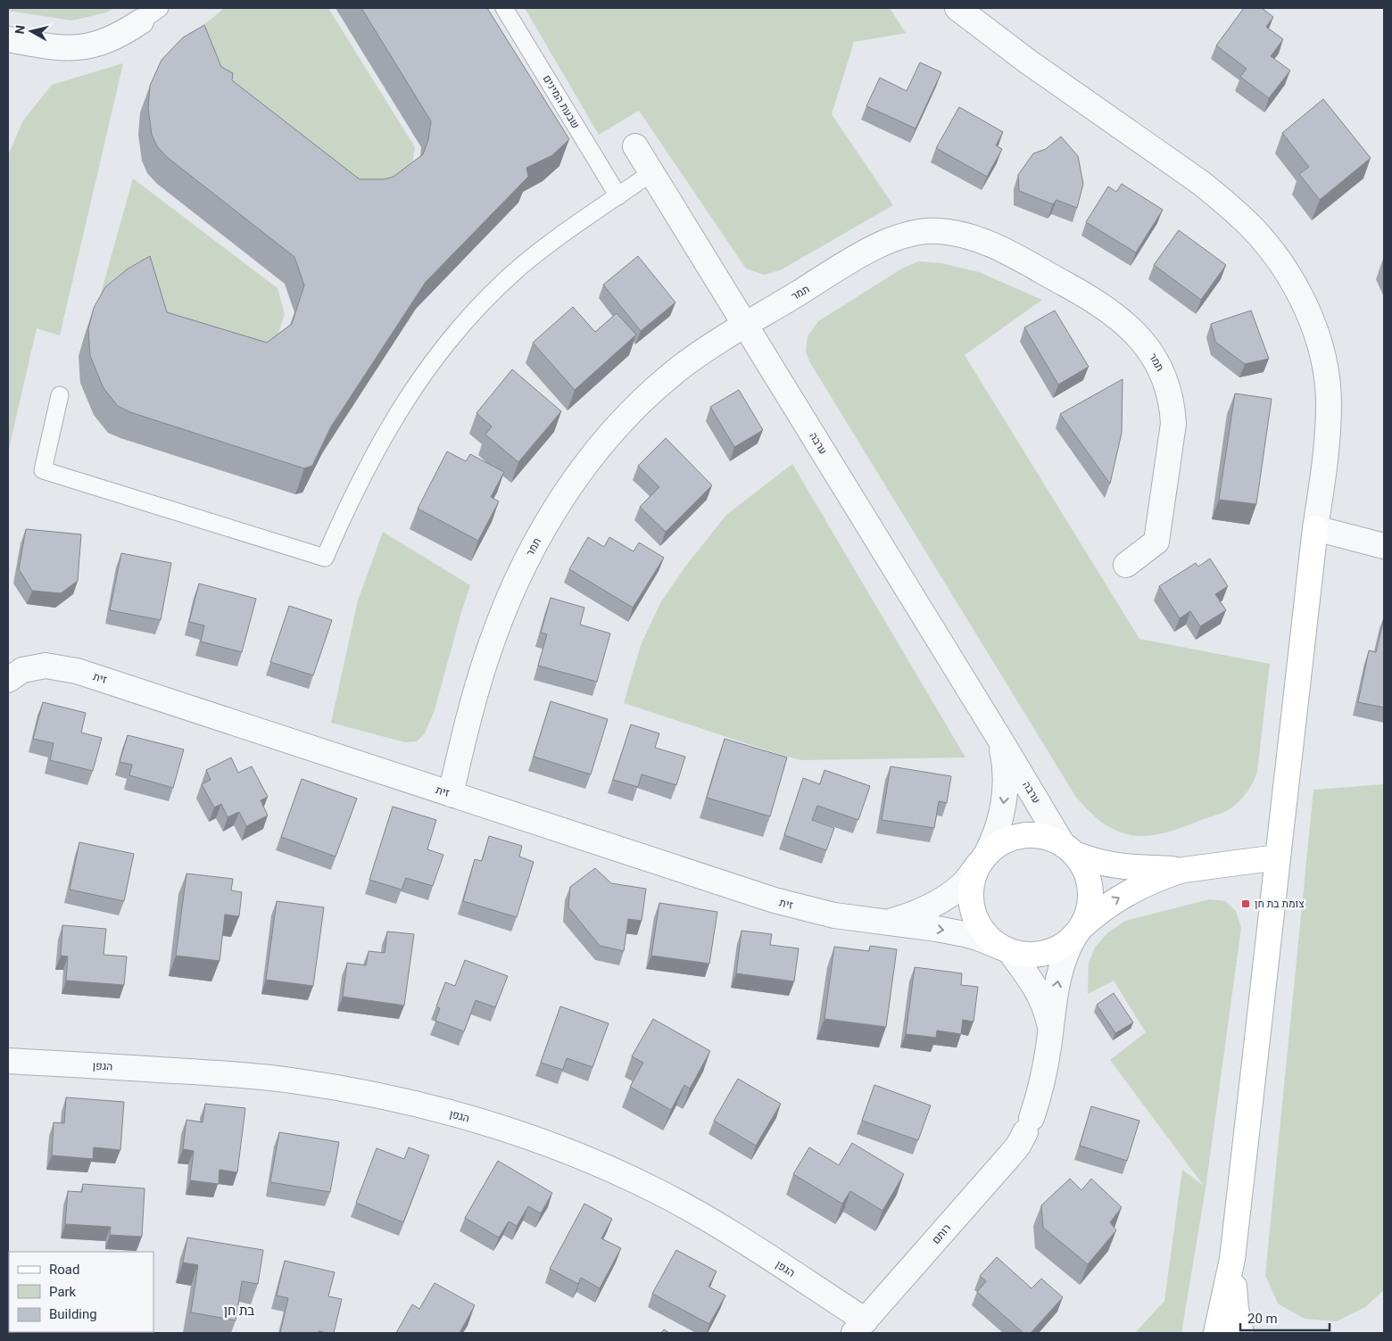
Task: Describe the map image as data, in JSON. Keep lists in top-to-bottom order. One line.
{"streets":{"street":["תמר","ערבה","זית","הגפן","רותם"],"lane":["שבעת המינים"]},"crossings":[["תמר","ערבה"],["תמר","זית"],["ערבה","זית"],["ערבה","רותם"],["זית","רותם"],["הגפן","רותם"]],"districts":["בת חן"],"places":{"transit":["צומת בת חן"]},"legend":["Road","Park","Building"],"scale_bar":"20 m","north":"left"}
